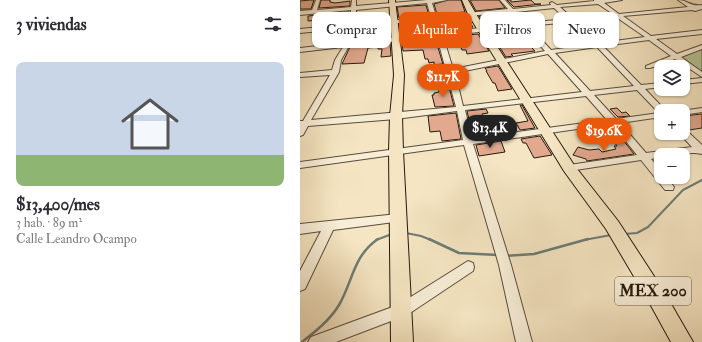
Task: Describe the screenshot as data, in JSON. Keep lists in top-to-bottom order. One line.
{"streets":{"highway":["MEX 200"]},"page":{"heading":"3 viviendas","chip":["Comprar","Alquilar","Filtros","Nuevo"],"list":[{"name":"$13,400/mes","note":"3 hab. · 89 m² · Calle Leandro Ocampo"}],"map_buttons":["+","−"],"price":["$11.7K","$13.4K","$19.6K"]}}
